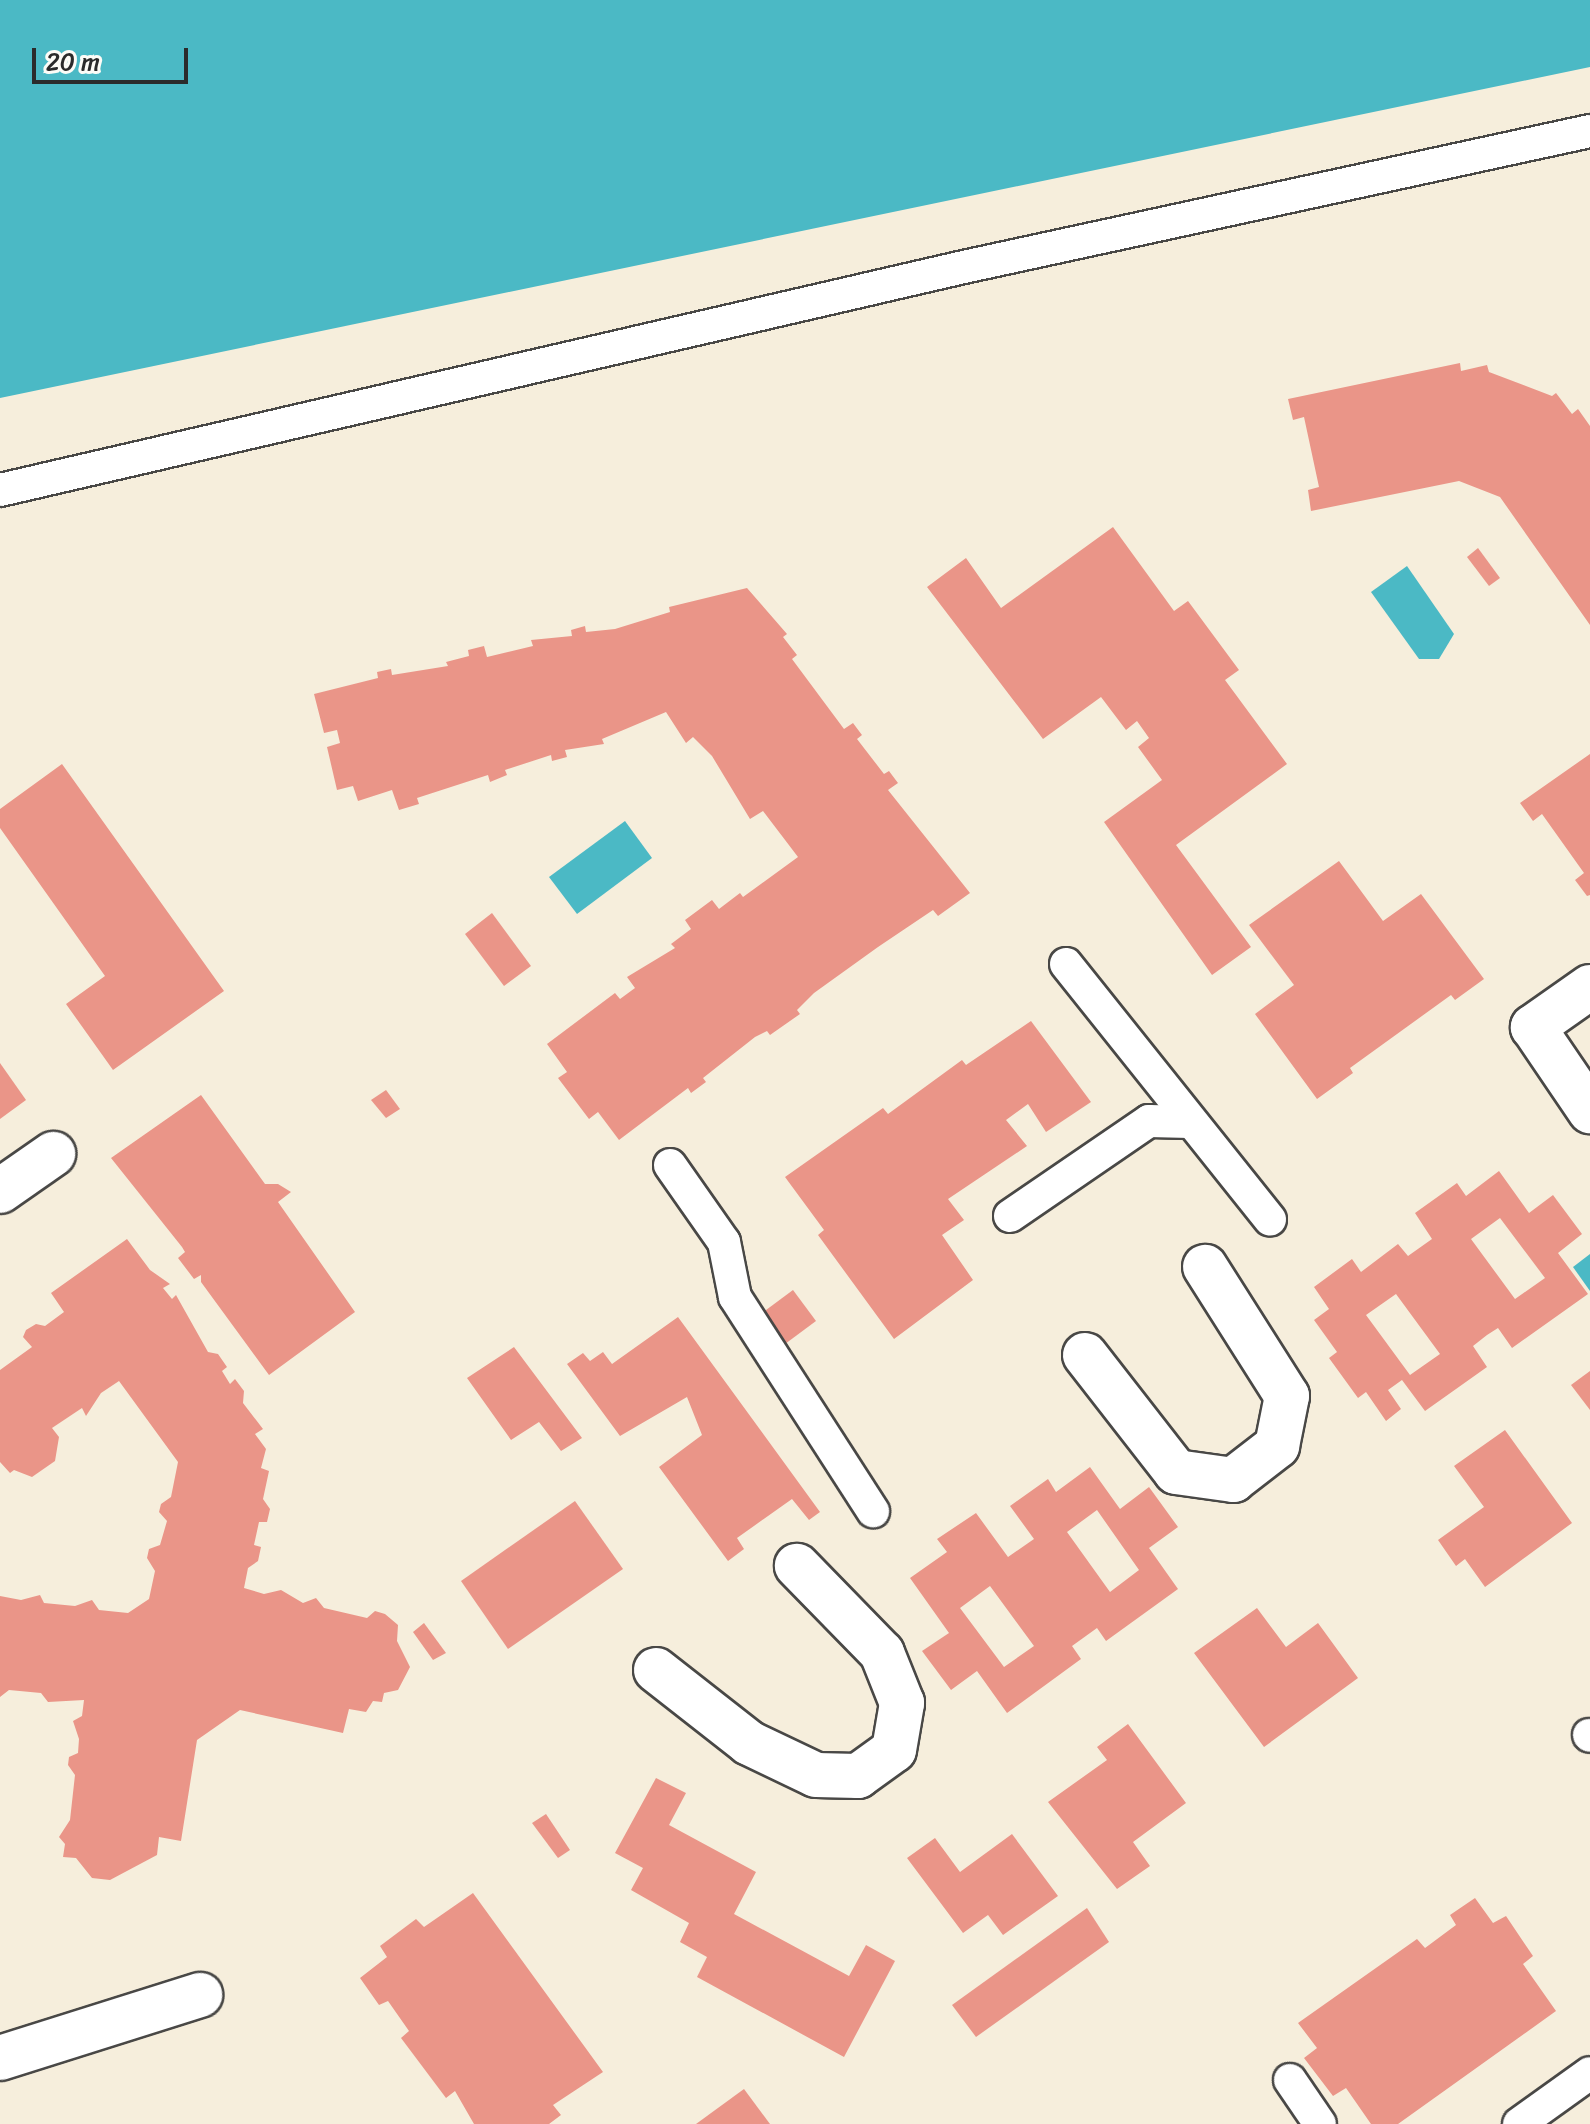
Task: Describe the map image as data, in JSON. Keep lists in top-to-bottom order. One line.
{"scale_bar":"20 m"}
